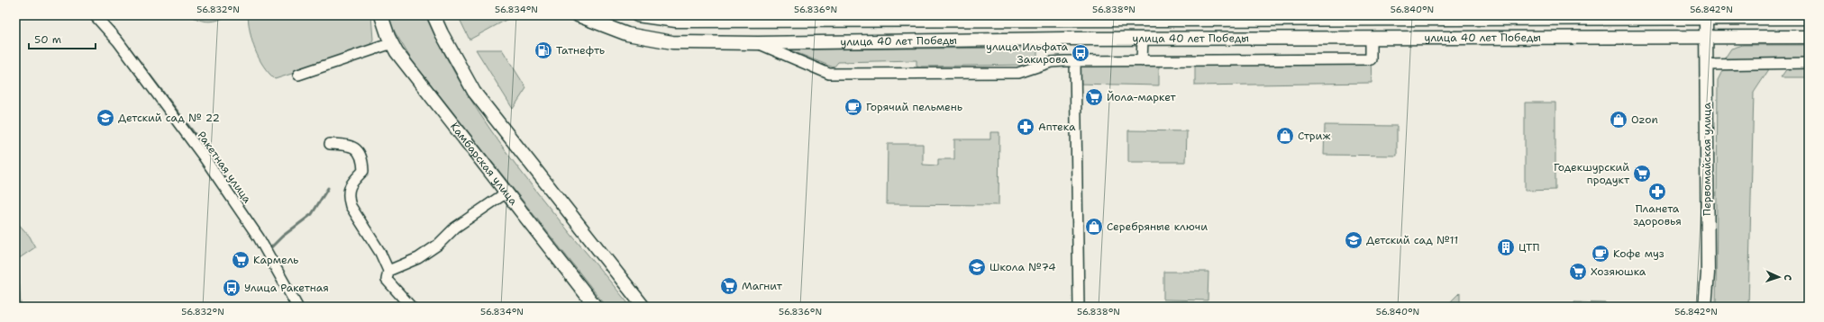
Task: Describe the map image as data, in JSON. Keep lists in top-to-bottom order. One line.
{"streets":{"main road":["улица 40 лет Победы","Первомайская улица","Камбарская улица"],"street":["Ракетная улица"]},"crossings":[["улица 40 лет Победы","Первомайская улица"]],"places":{"fuel station":["Татнефть"],"bus stop":["улица Ильфата Закирова","Улица Ракетная"],"supermarket":["Йола-маркет","Годекшурский продукт","Кармель","Хозяюшка","Магнит"],"cafe":["Горячий пельмень","Кофе муз"],"school or university":["Детский сад № 22","Детский сад №11","Школа №74"],"shop":["Ozon","Стриж","Серебряные ключи"],"pharmacy":["Аптека","Планета здоровья"],"building":["ЦТП"]},"scale_bar":"50 m","north":"right","coordinates":["56.832°N","56.834°N","56.836°N","56.838°N","56.840°N","56.842°N"]}
